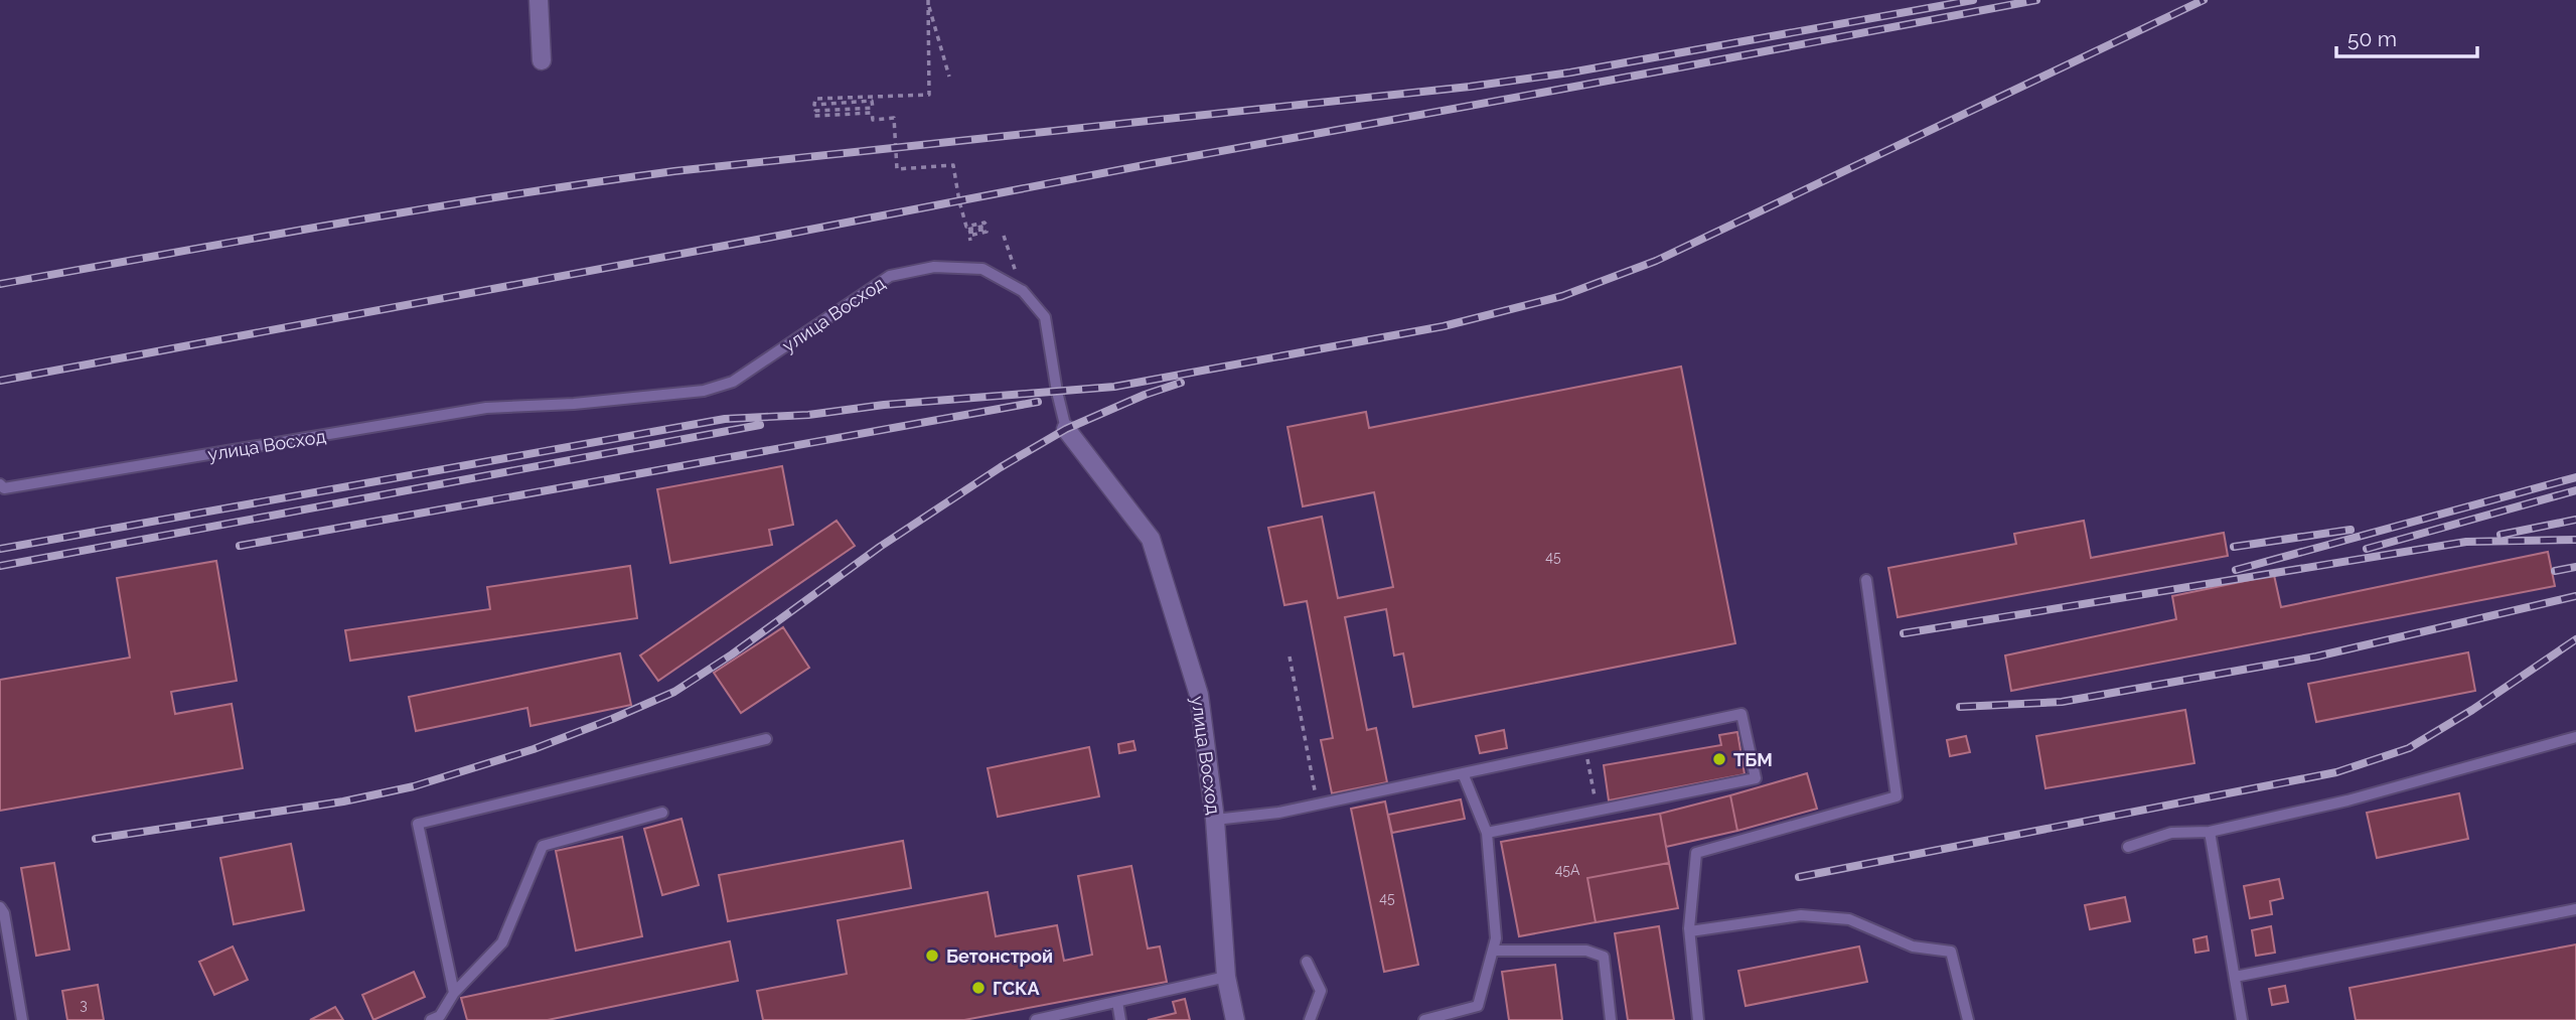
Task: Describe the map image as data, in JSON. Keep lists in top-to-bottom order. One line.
{"streets":{"street":["улица Восход"]},"places":["ТБМ","Бетонстрой","ГСКА"],"house_numbers":["45","45А","45","3"],"scale_bar":"50 m"}
